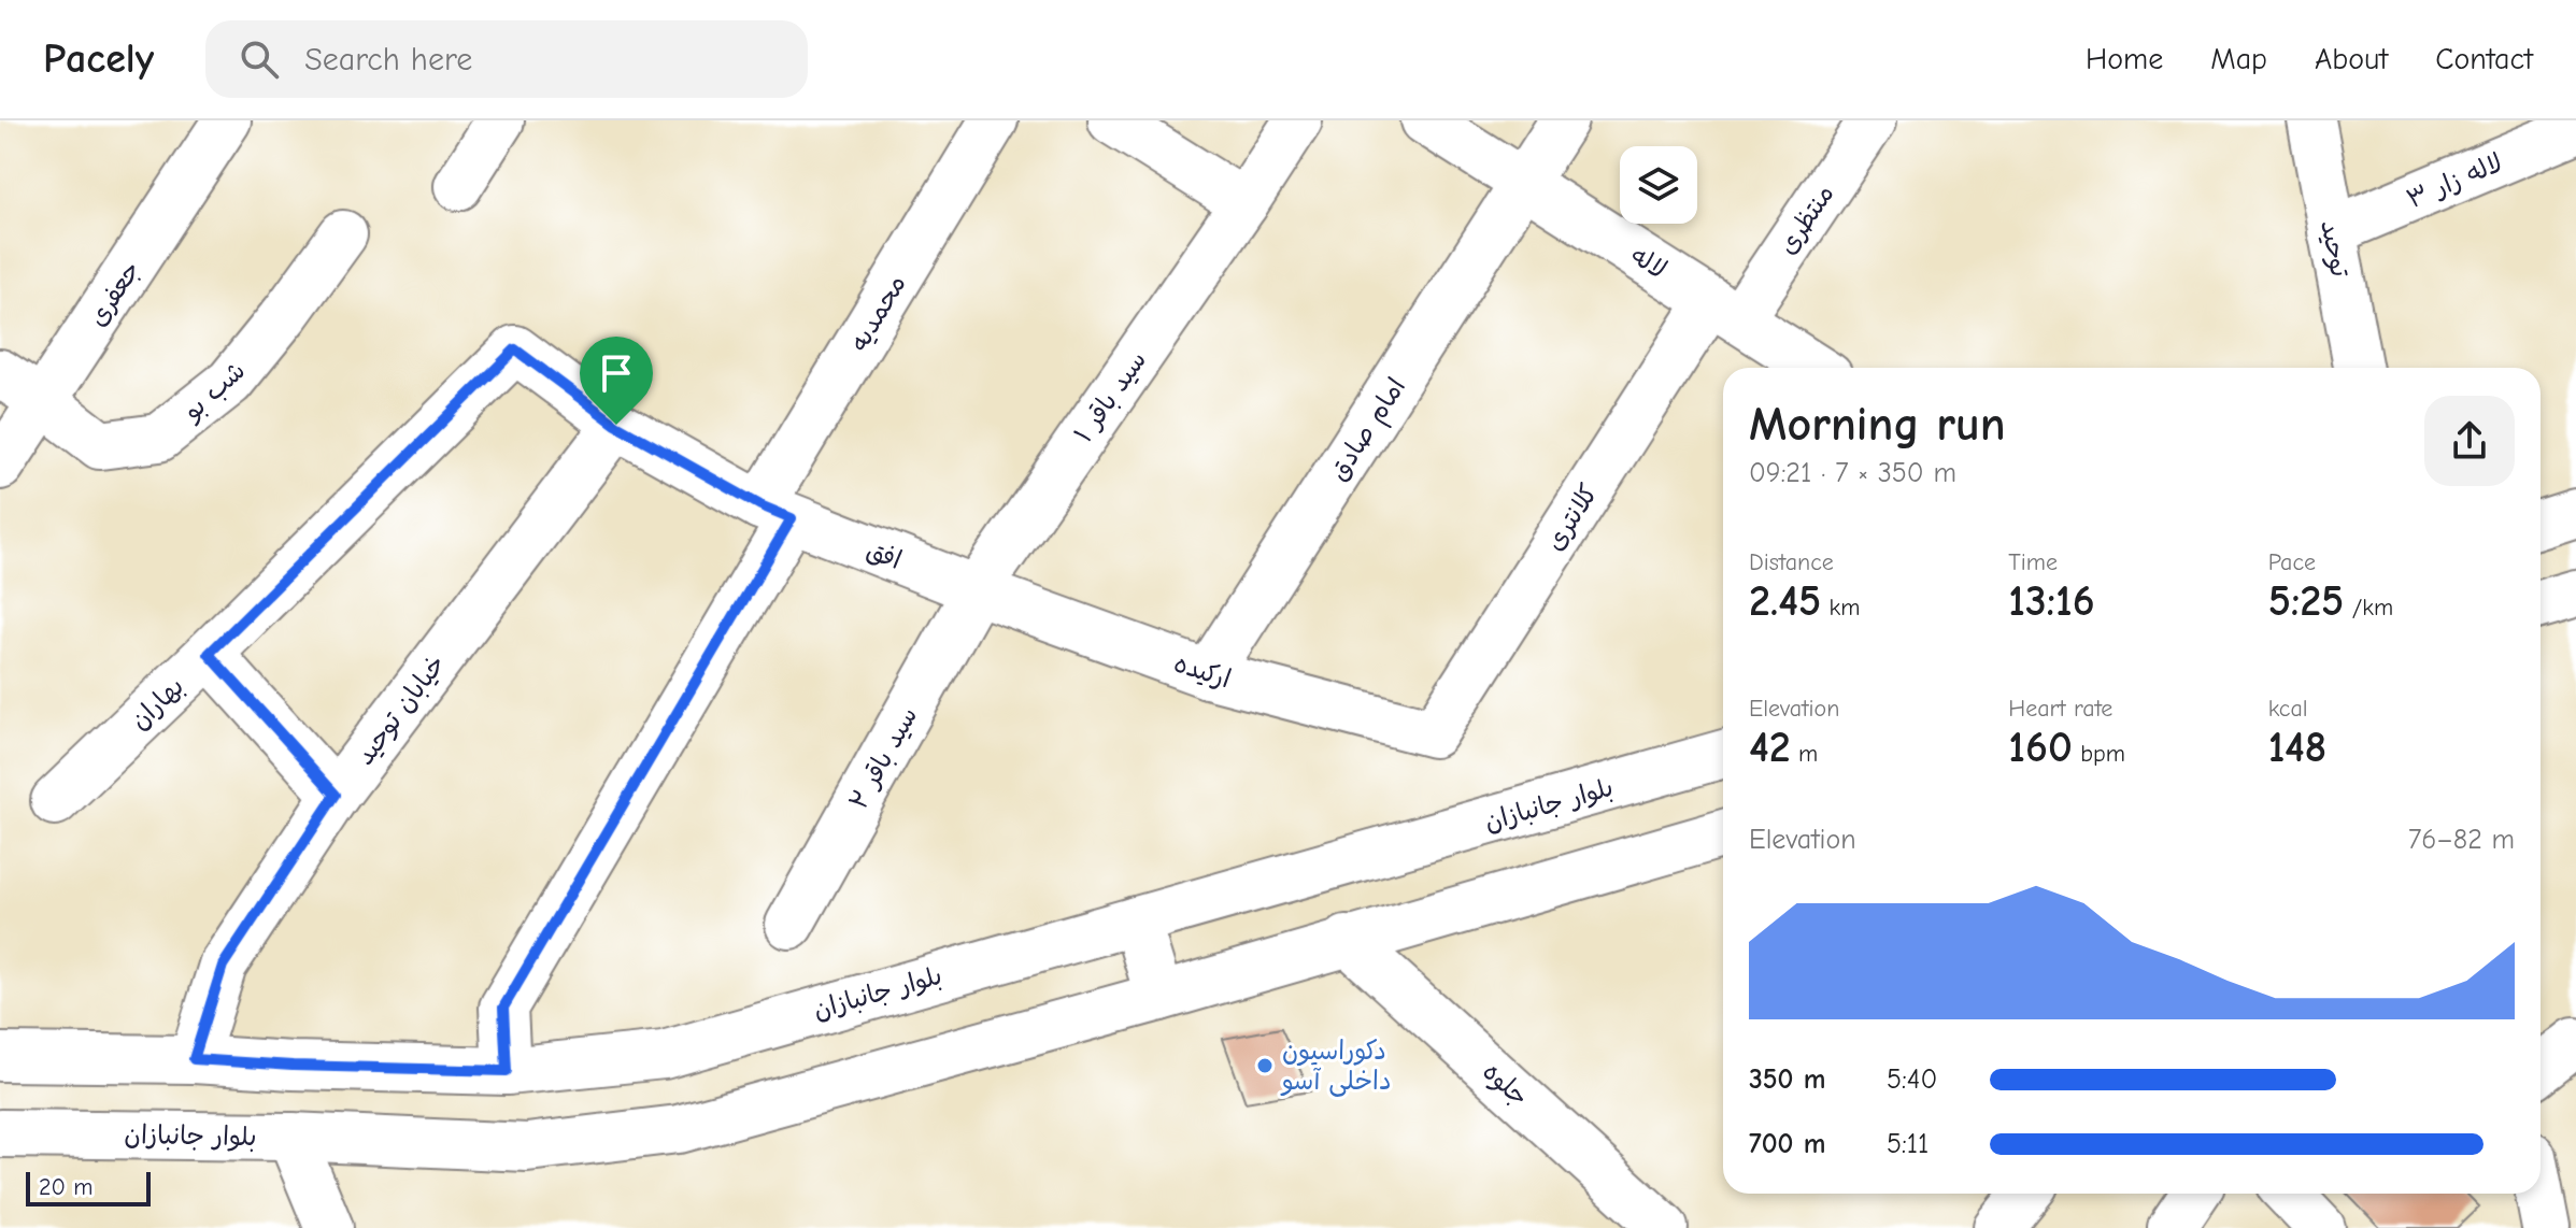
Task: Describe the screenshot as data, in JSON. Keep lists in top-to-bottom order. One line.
{"streets":{"street":["لاله زار ۳","منتظری","توحید","لاله","جعفری","محمدیه","شب بو","سید باقر ۱","امام صادق","کلانتری","افق","ارکیده","بهاران","خیابان توحید","سید باقر ۲","بلوار جانبازان","جلوه"]},"crossings":[["لاله زار ۳","توحید"],["منتظری","لاله"],["منتظری","کلانتری"],["لاله","امام صادق"],["لاله","کلانتری"],["جعفری","شب بو"],["محمدیه","افق"],["محمدیه","بلوار جانبازان"],["سید باقر ۱","افق"],["سید باقر ۱","ارکیده"],["سید باقر ۱","سید باقر ۲"],["امام صادق","ارکیده"],["کلانتری","ارکیده"],["افق","ارکیده"],["افق","بهاران"],["افق","خیابان توحید"],["افق","سید باقر ۲"],["ارکیده","سید باقر ۲"],["خیابان توحید","بلوار جانبازان"],["بلوار جانبازان","جلوه"]],"places":["دکوراسیون داخلی آسو"],"scale_bar":"20 m","page":{"header":"Pacely","search":"Search here","nav":["Home","Map","About","Contact"],"heading":["Morning run","09:21 · 7 × 350 m"],"stats":[["Distance","2.45 km"],["Time","13:16"],["Pace","5:25 /km"],["Elevation","42 m"],["Heart rate","160 bpm"],["kcal","148"]],"chart":["Elevation","76–82 m"],"list":[{"name":"350 m","note":"5:40"},{"name":"700 m","note":"5:11"}],"scale":"20 m"}}
